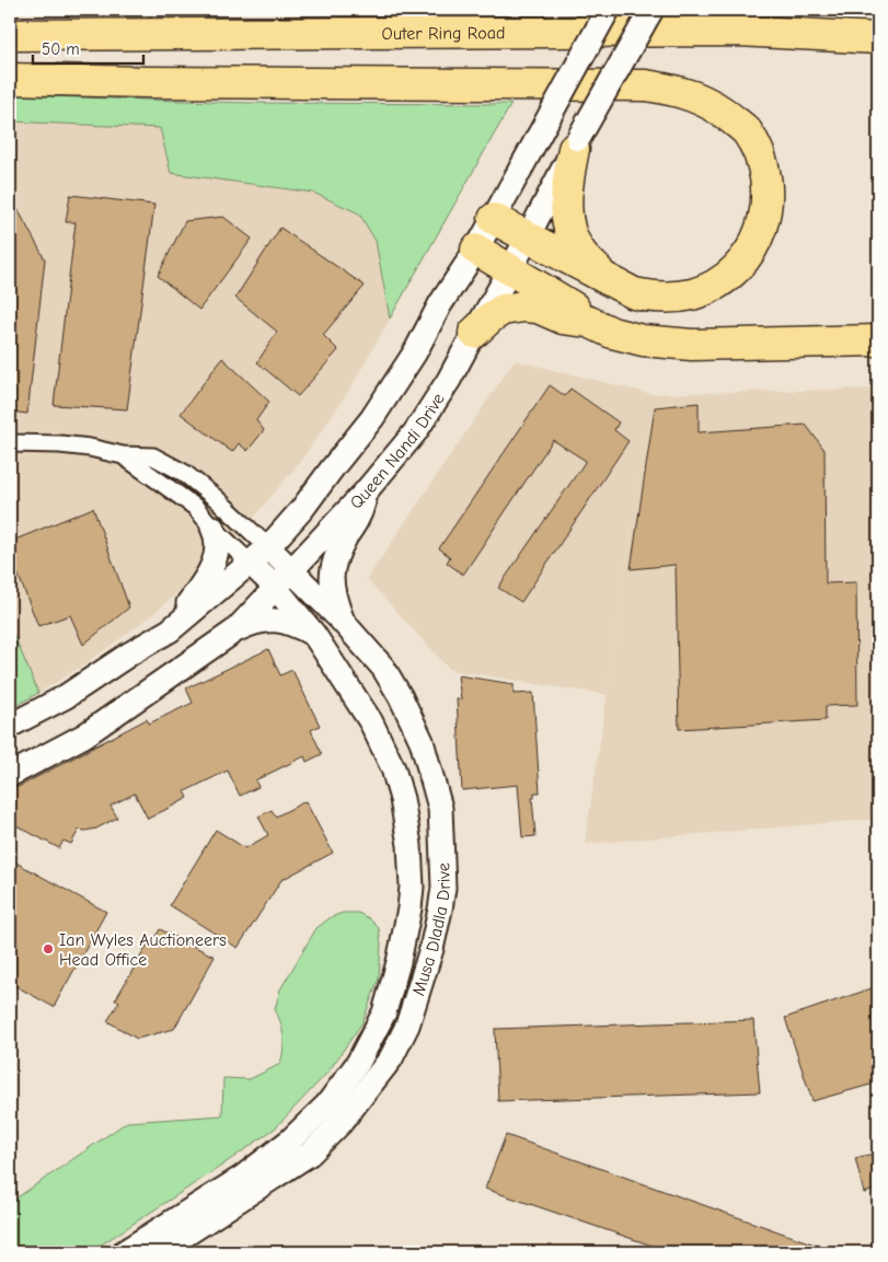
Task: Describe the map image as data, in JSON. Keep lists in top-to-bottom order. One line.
{"streets":{"highway":["Outer Ring Road"],"main road":["Queen Nandi Drive","Musa Dladla Drive"]},"crossings":[["Queen Nandi Drive","Musa Dladla Drive"]],"places":["Ian Wyles Auctioneers Head Office"],"scale_bar":"50 m"}
